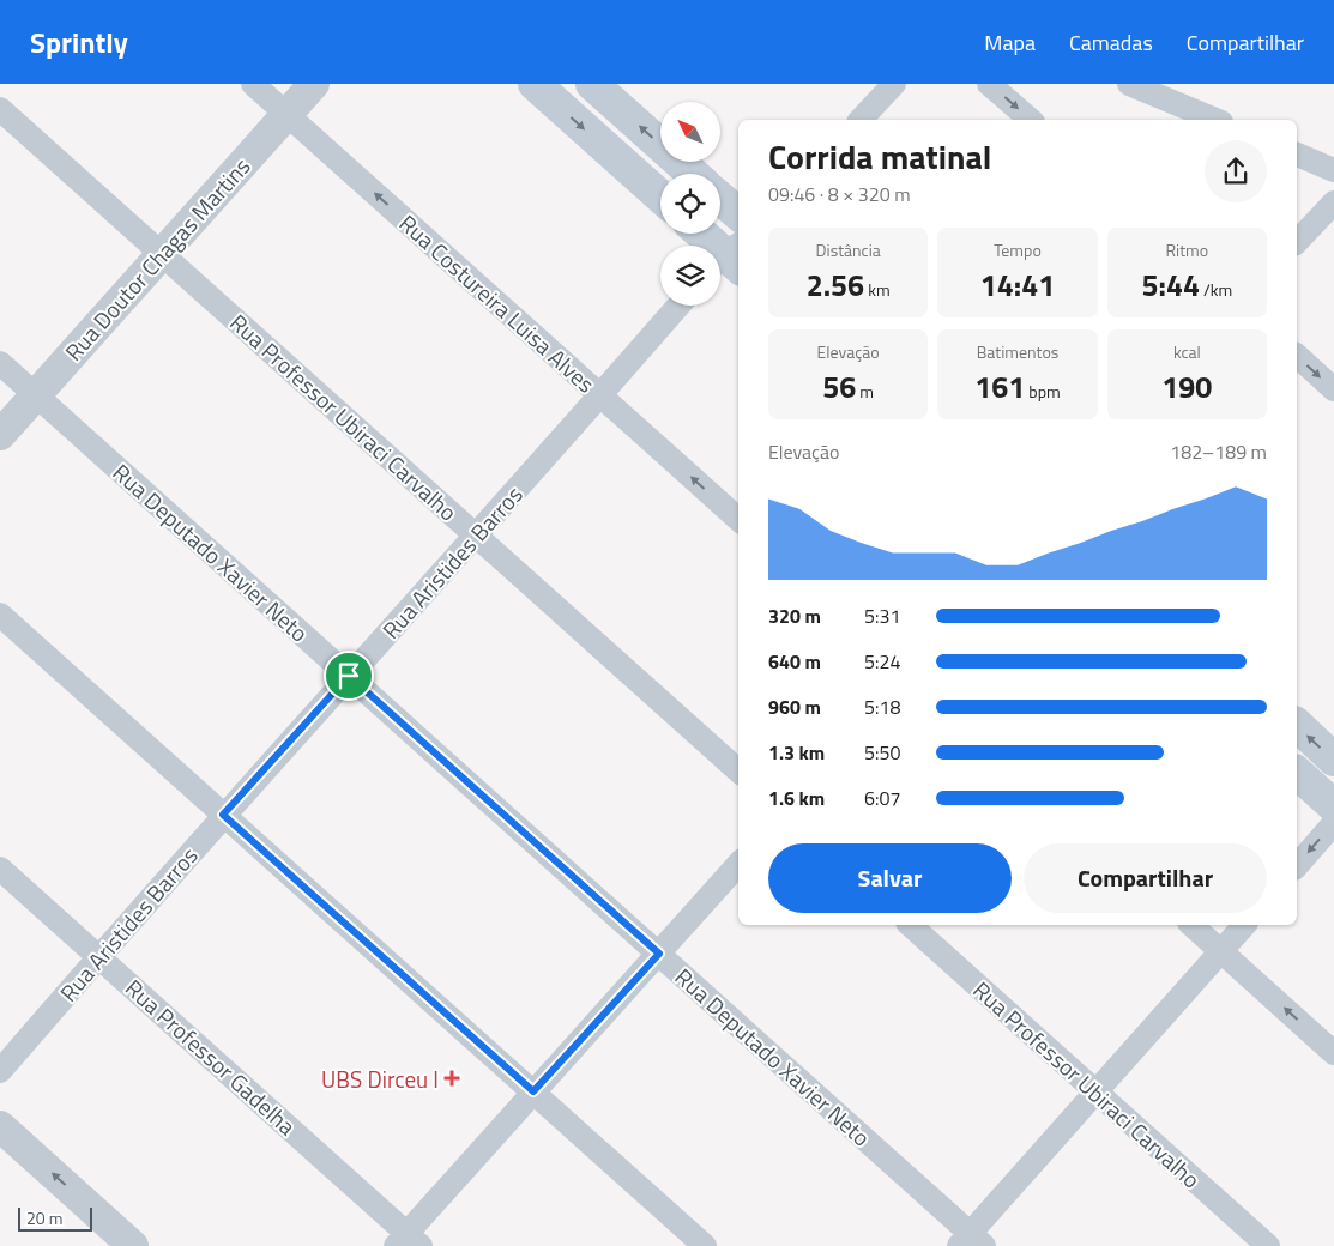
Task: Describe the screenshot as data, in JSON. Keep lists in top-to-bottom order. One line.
{"streets":{"street":["Rua Doutor Chagas Martins","Rua Costureira Luisa Alves","Rua Professor Ubiraci Carvalho","Rua Deputado Xavier Neto","Rua Aristides Barros","Rua Professor Gadelha"]},"crossings":[["Rua Doutor Chagas Martins","Rua Costureira Luisa Alves"],["Rua Doutor Chagas Martins","Rua Professor Ubiraci Carvalho"],["Rua Doutor Chagas Martins","Rua Deputado Xavier Neto"],["Rua Costureira Luisa Alves","Rua Aristides Barros"],["Rua Professor Ubiraci Carvalho","Rua Aristides Barros"],["Rua Deputado Xavier Neto","Rua Aristides Barros"],["Rua Aristides Barros","Rua Professor Gadelha"]],"one_way":["Rua Costureira Luisa Alves"],"places":{"health":["UBS Dirceu I"]},"scale_bar":"20 m","north":"top left","page":{"header":"Sprintly","nav":["Mapa","Camadas","Compartilhar"],"heading":["Corrida matinal","09:46 · 8 × 320 m"],"stats":[["Distância","2.56 km"],["Tempo","14:41"],["Ritmo","5:44 /km"],["Elevação","56 m"],["Batimentos","161 bpm"],["kcal","190"]],"chart":["Elevação","182–189 m"],"list":[{"name":"320 m","note":"5:31"},{"name":"640 m","note":"5:24"},{"name":"960 m","note":"5:18"},{"name":"1.3 km","note":"5:50"},{"name":"1.6 km","note":"6:07"}],"buttons":["Salvar","Compartilhar"],"scale":"20 m"}}
